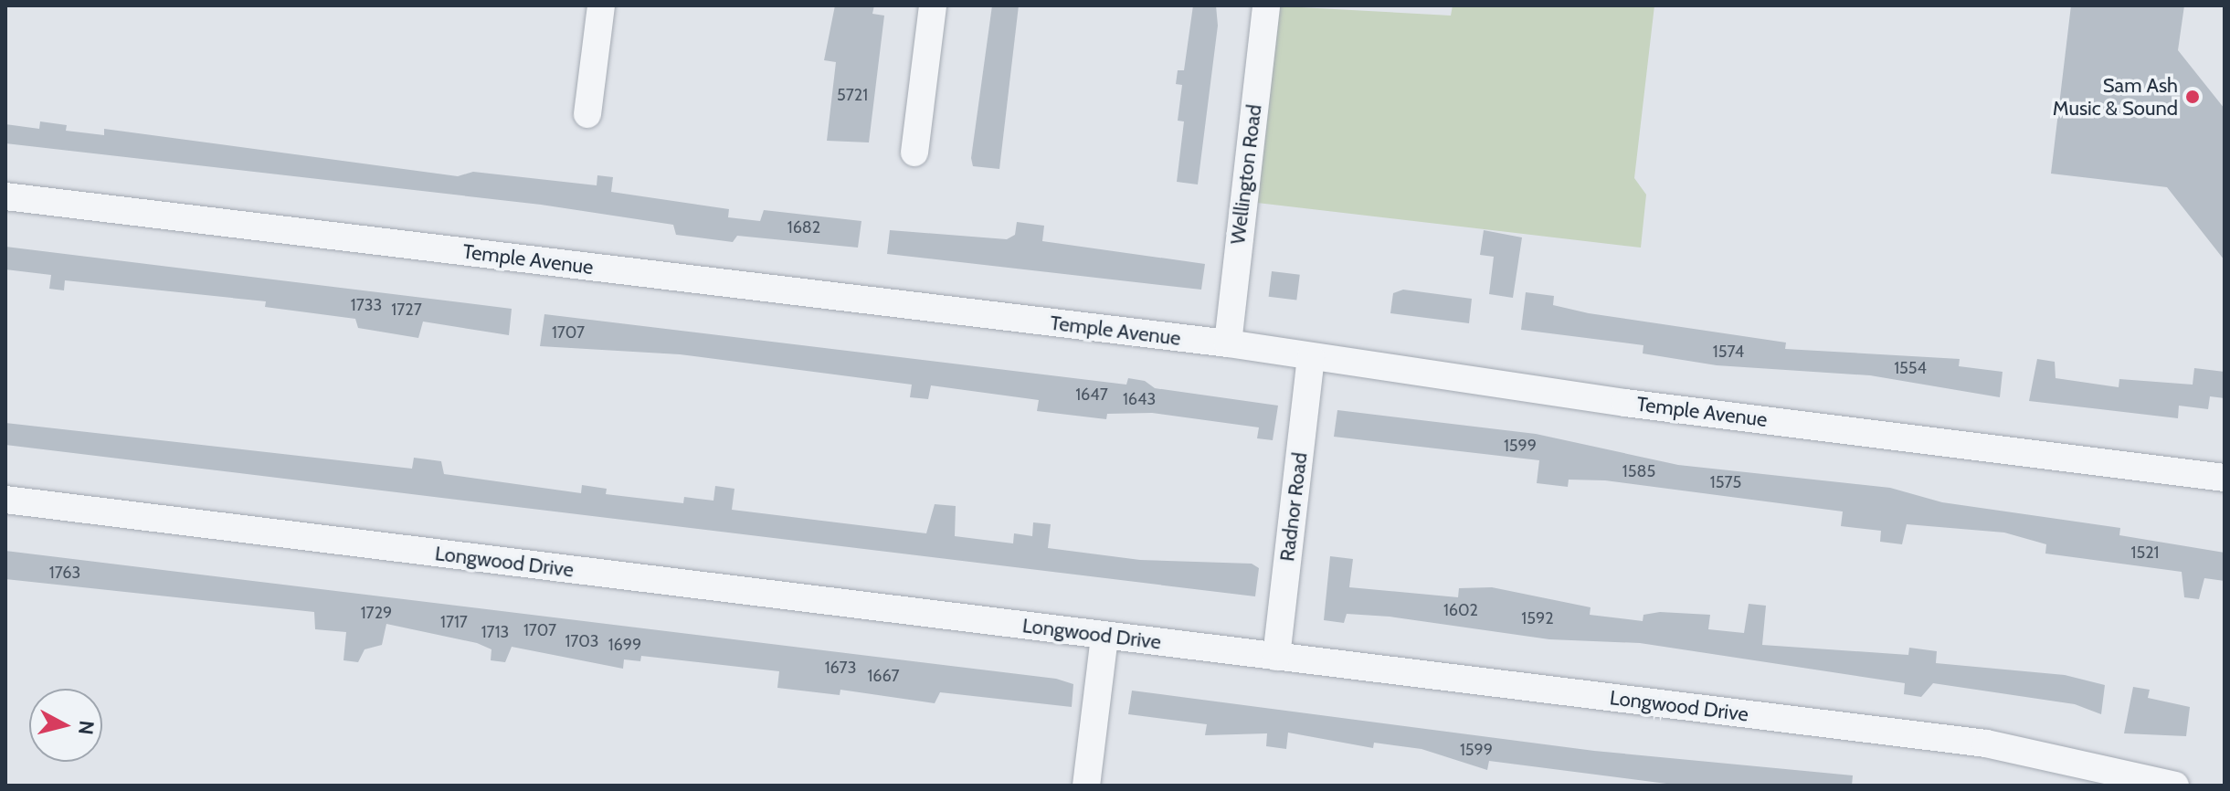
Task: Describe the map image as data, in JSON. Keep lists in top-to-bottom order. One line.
{"streets":{"street":["Wellington Road","Temple Avenue","Radnor Road","Longwood Drive"]},"crossings":[["Wellington Road","Temple Avenue"],["Temple Avenue","Radnor Road"],["Radnor Road","Longwood Drive"]],"places":["Sam Ash Music & Sound"],"house_numbers":["5721","1682","1733","1727","1707","1574","1554","1647","1643","1599","1585","1575","1521","1763","1602","1729","1592","1717","1707","1713","1703","1699","1673","1667","1599"],"north":"right"}
